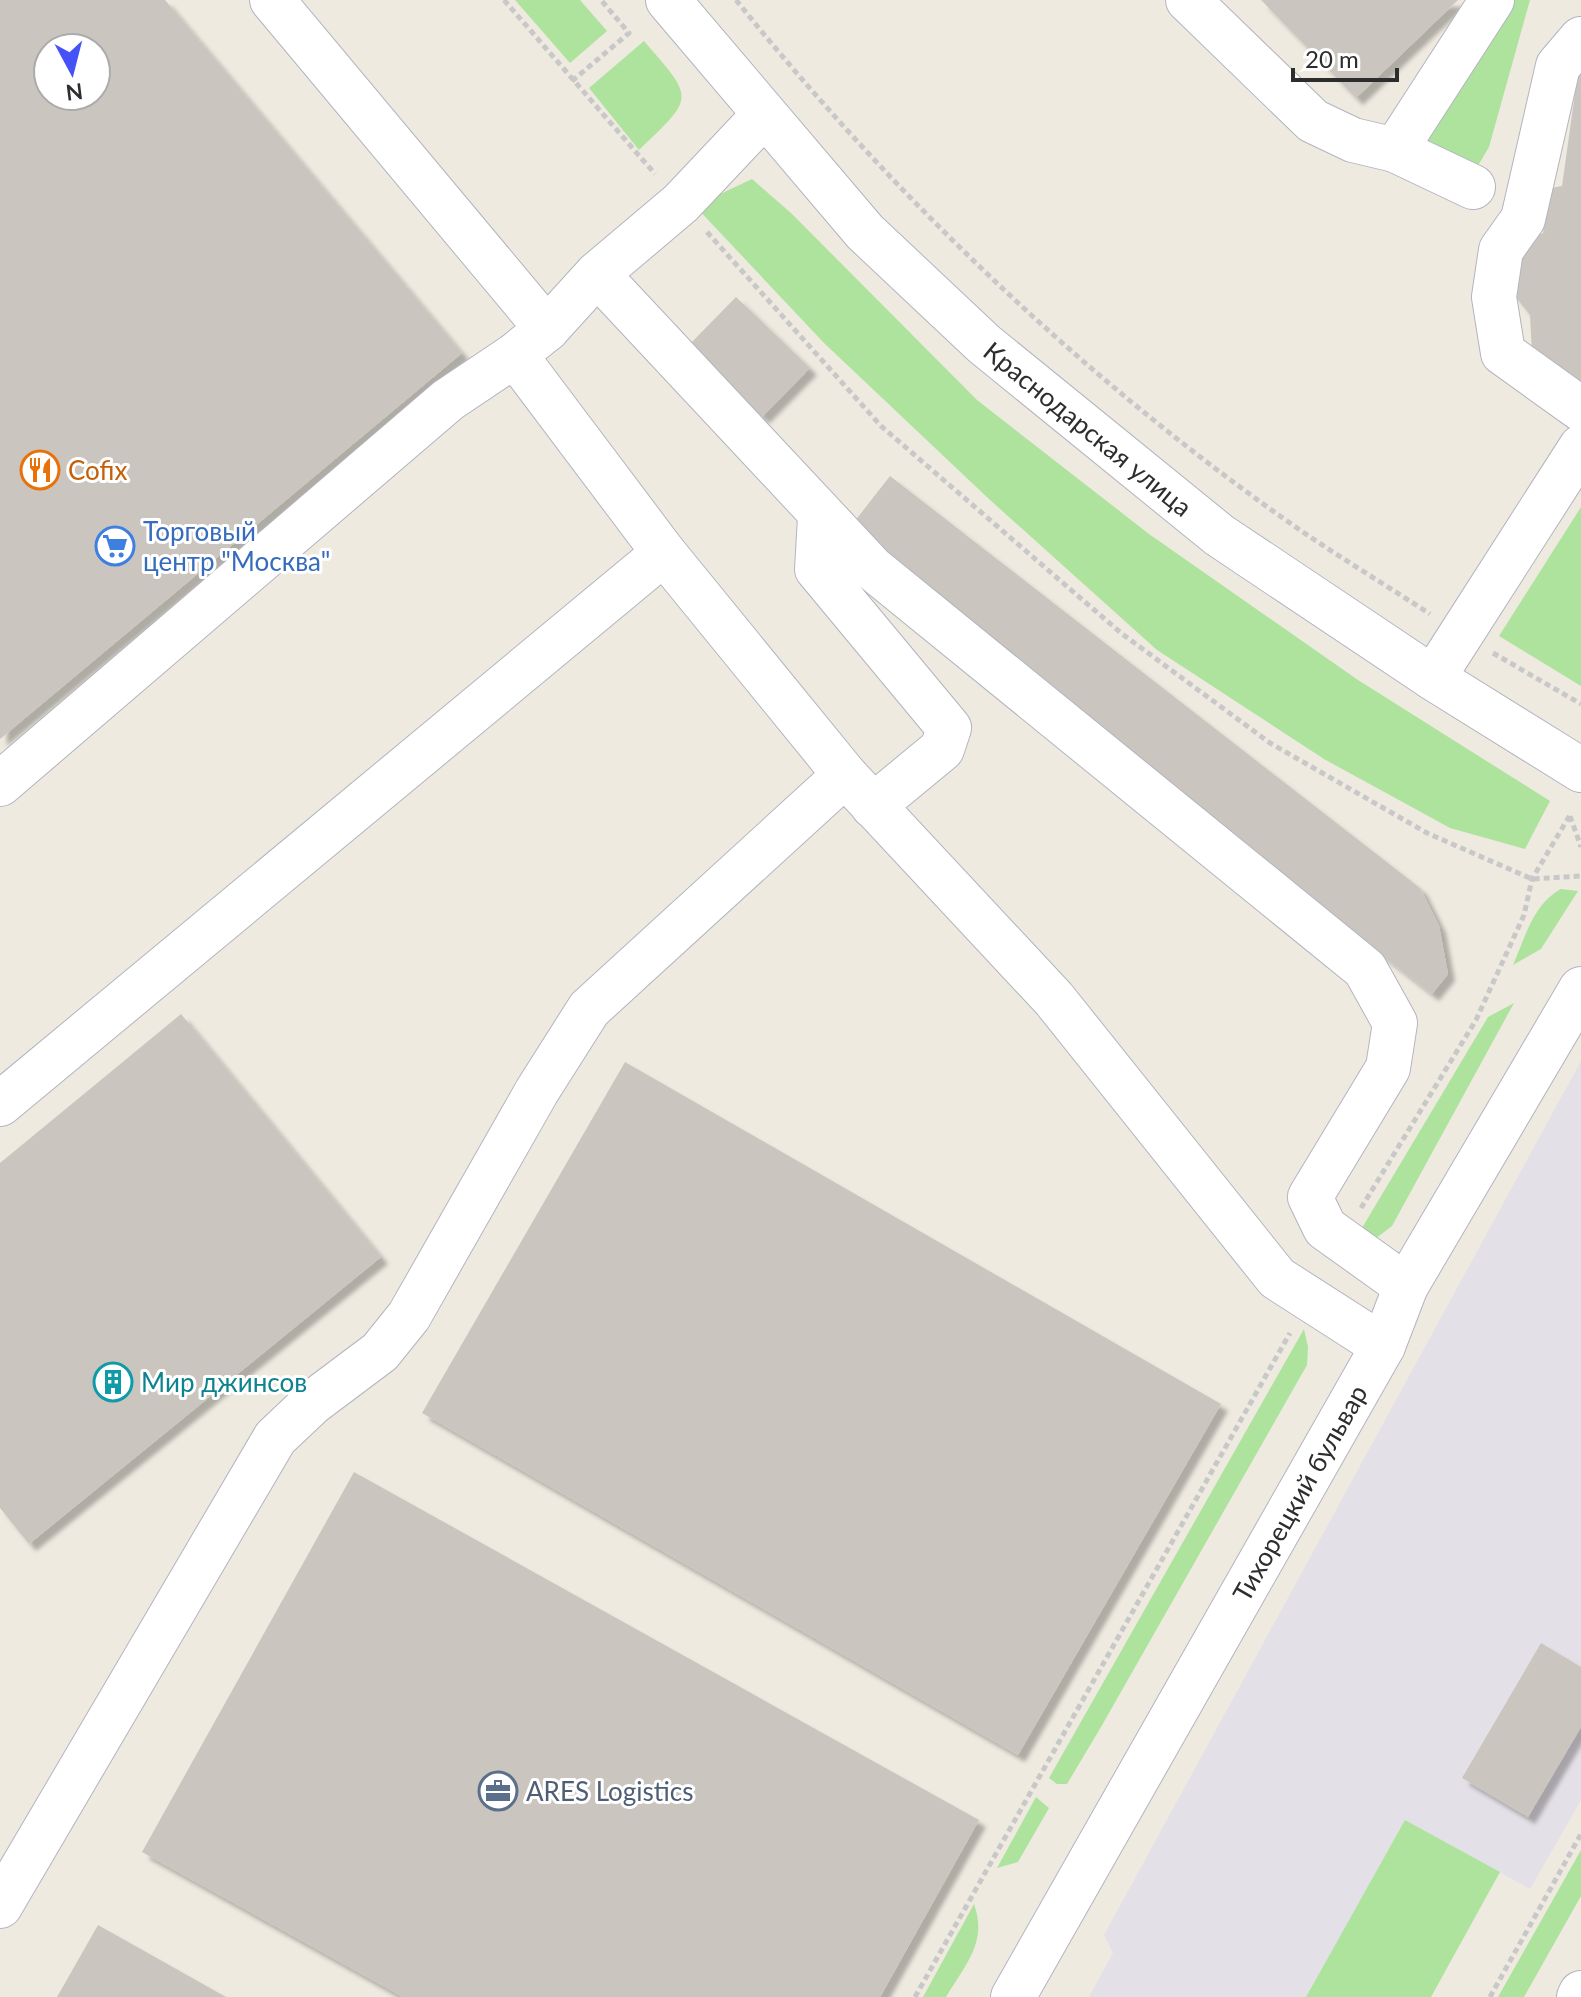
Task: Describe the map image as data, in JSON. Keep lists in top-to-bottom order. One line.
{"streets":{"street":["Краснодарская улица","Тихорецкий бульвар"]},"places":{"restaurant":["Cofix"],"supermarket":["Торговый центр \"Москва\""],"building":["Мир джинсов"],"office":["ARES Logistics"]},"scale_bar":"20 m","north":"bottom"}
